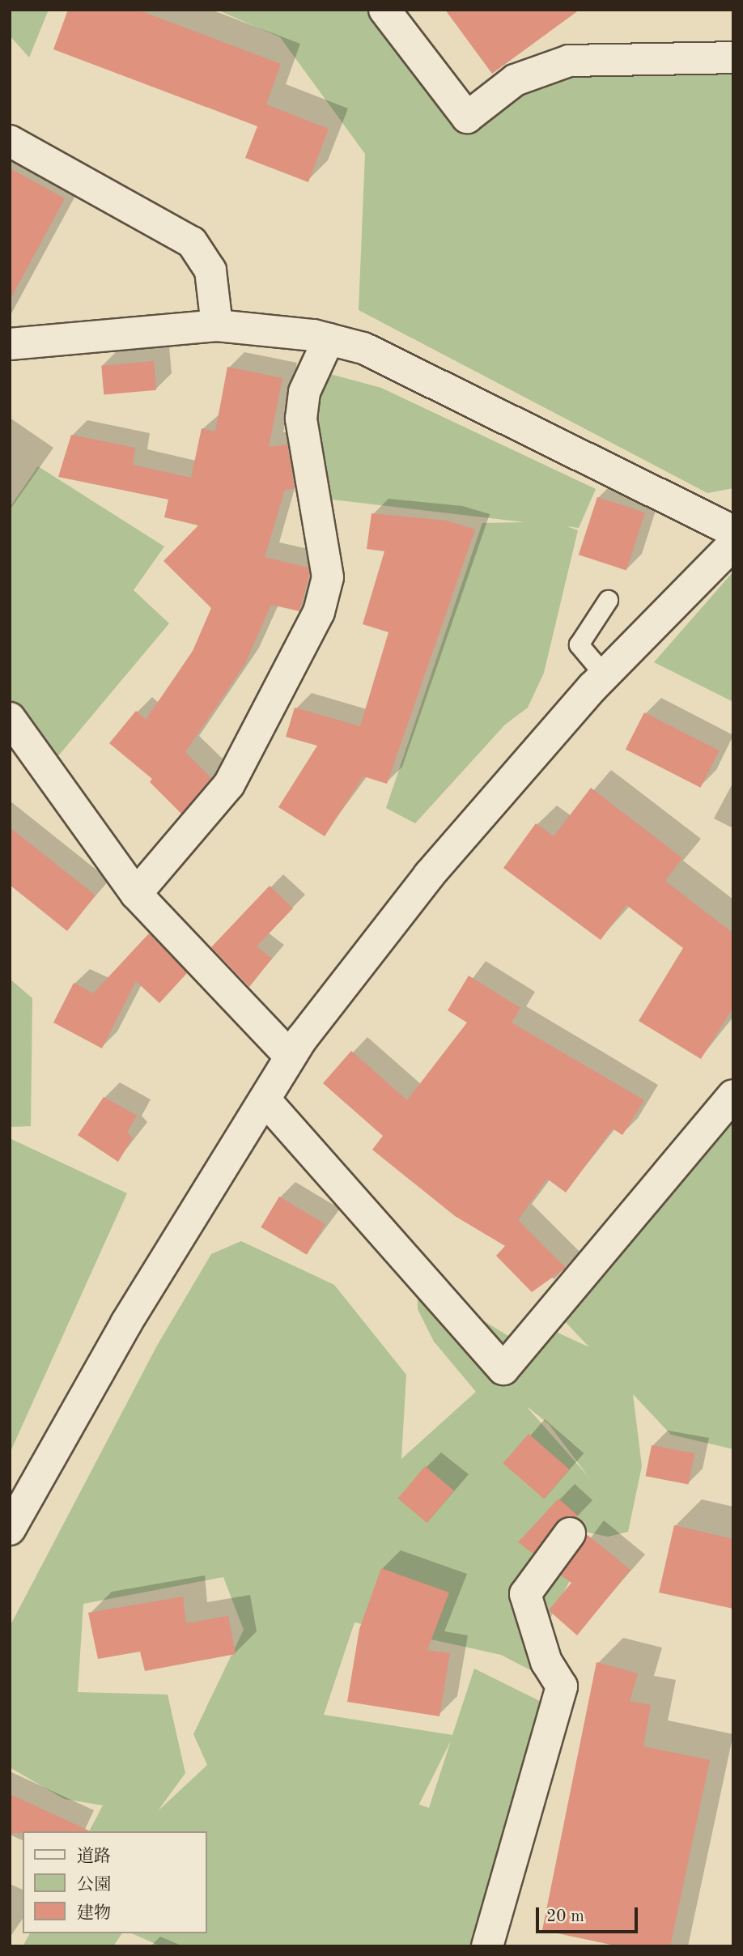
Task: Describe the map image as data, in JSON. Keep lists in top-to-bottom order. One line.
{"legend":["道路","公園","建物"],"scale_bar":"20 m"}
